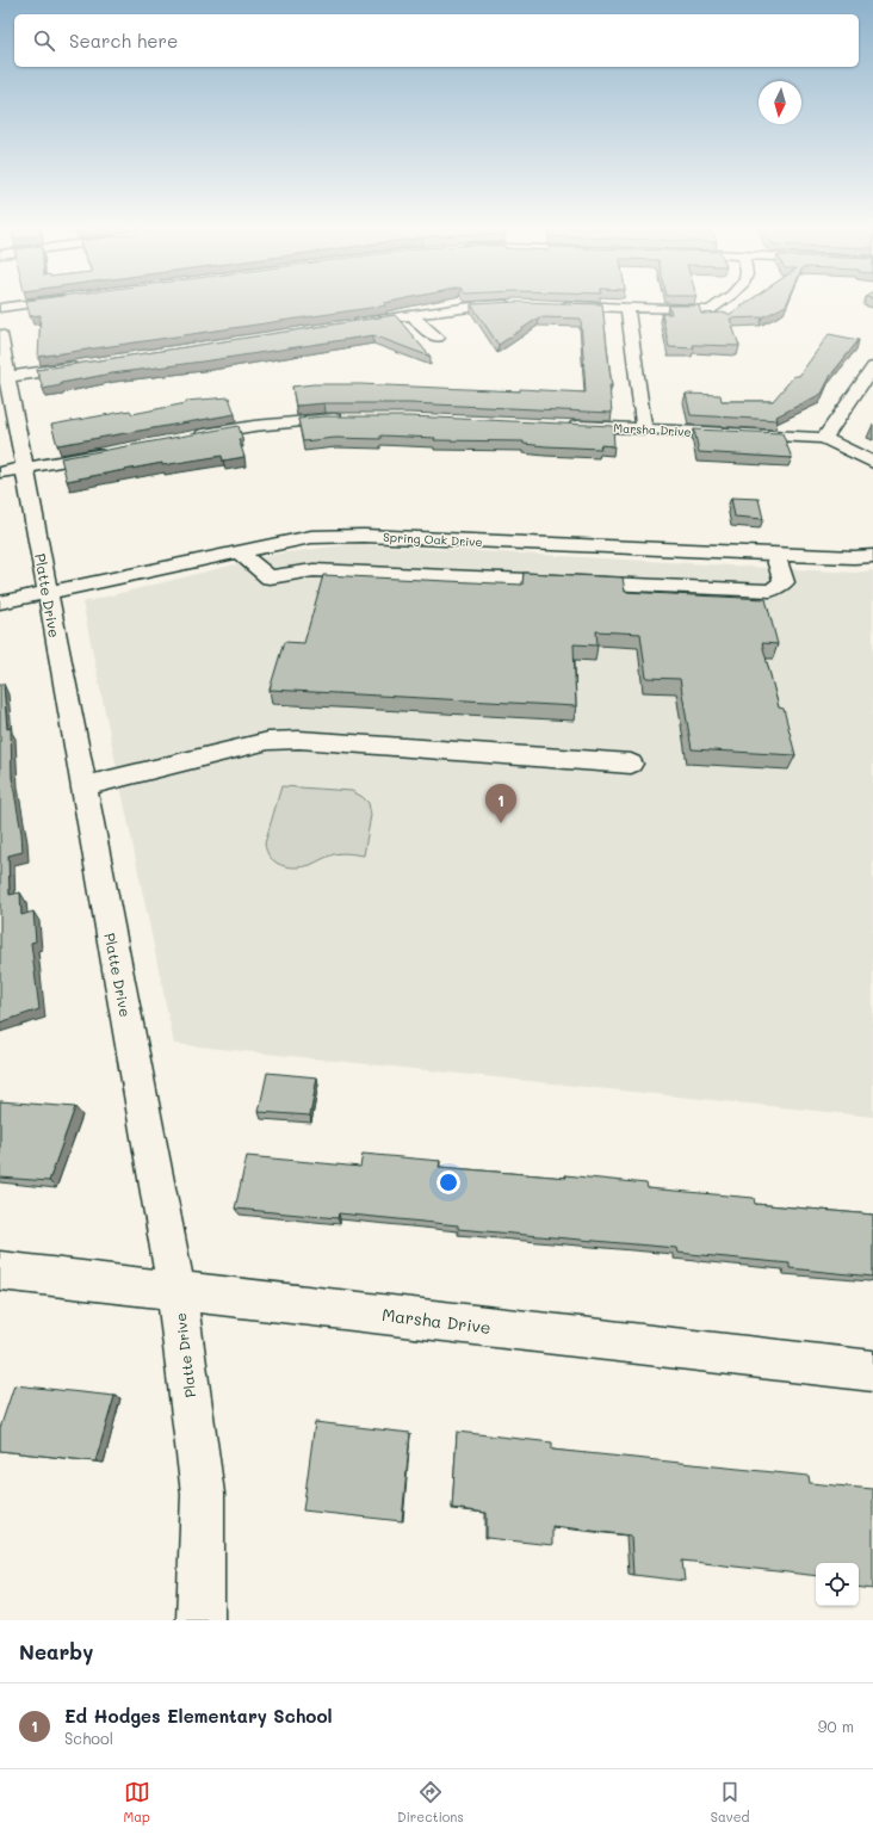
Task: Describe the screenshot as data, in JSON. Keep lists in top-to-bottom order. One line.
{"streets":{"street":["Marsha Drive","Spring Oak Drive","Platte Drive"]},"crossings":[["Marsha Drive","Platte Drive"],["Spring Oak Drive","Platte Drive"]],"north":"bottom","page":{"search":"Search here","pins":"1","heading":"Nearby","list":[{"mark":"1","name":"Ed Hodges Elementary School","note":"School","value":"90 m"}],"nav":["Map","Directions","Saved"]}}
